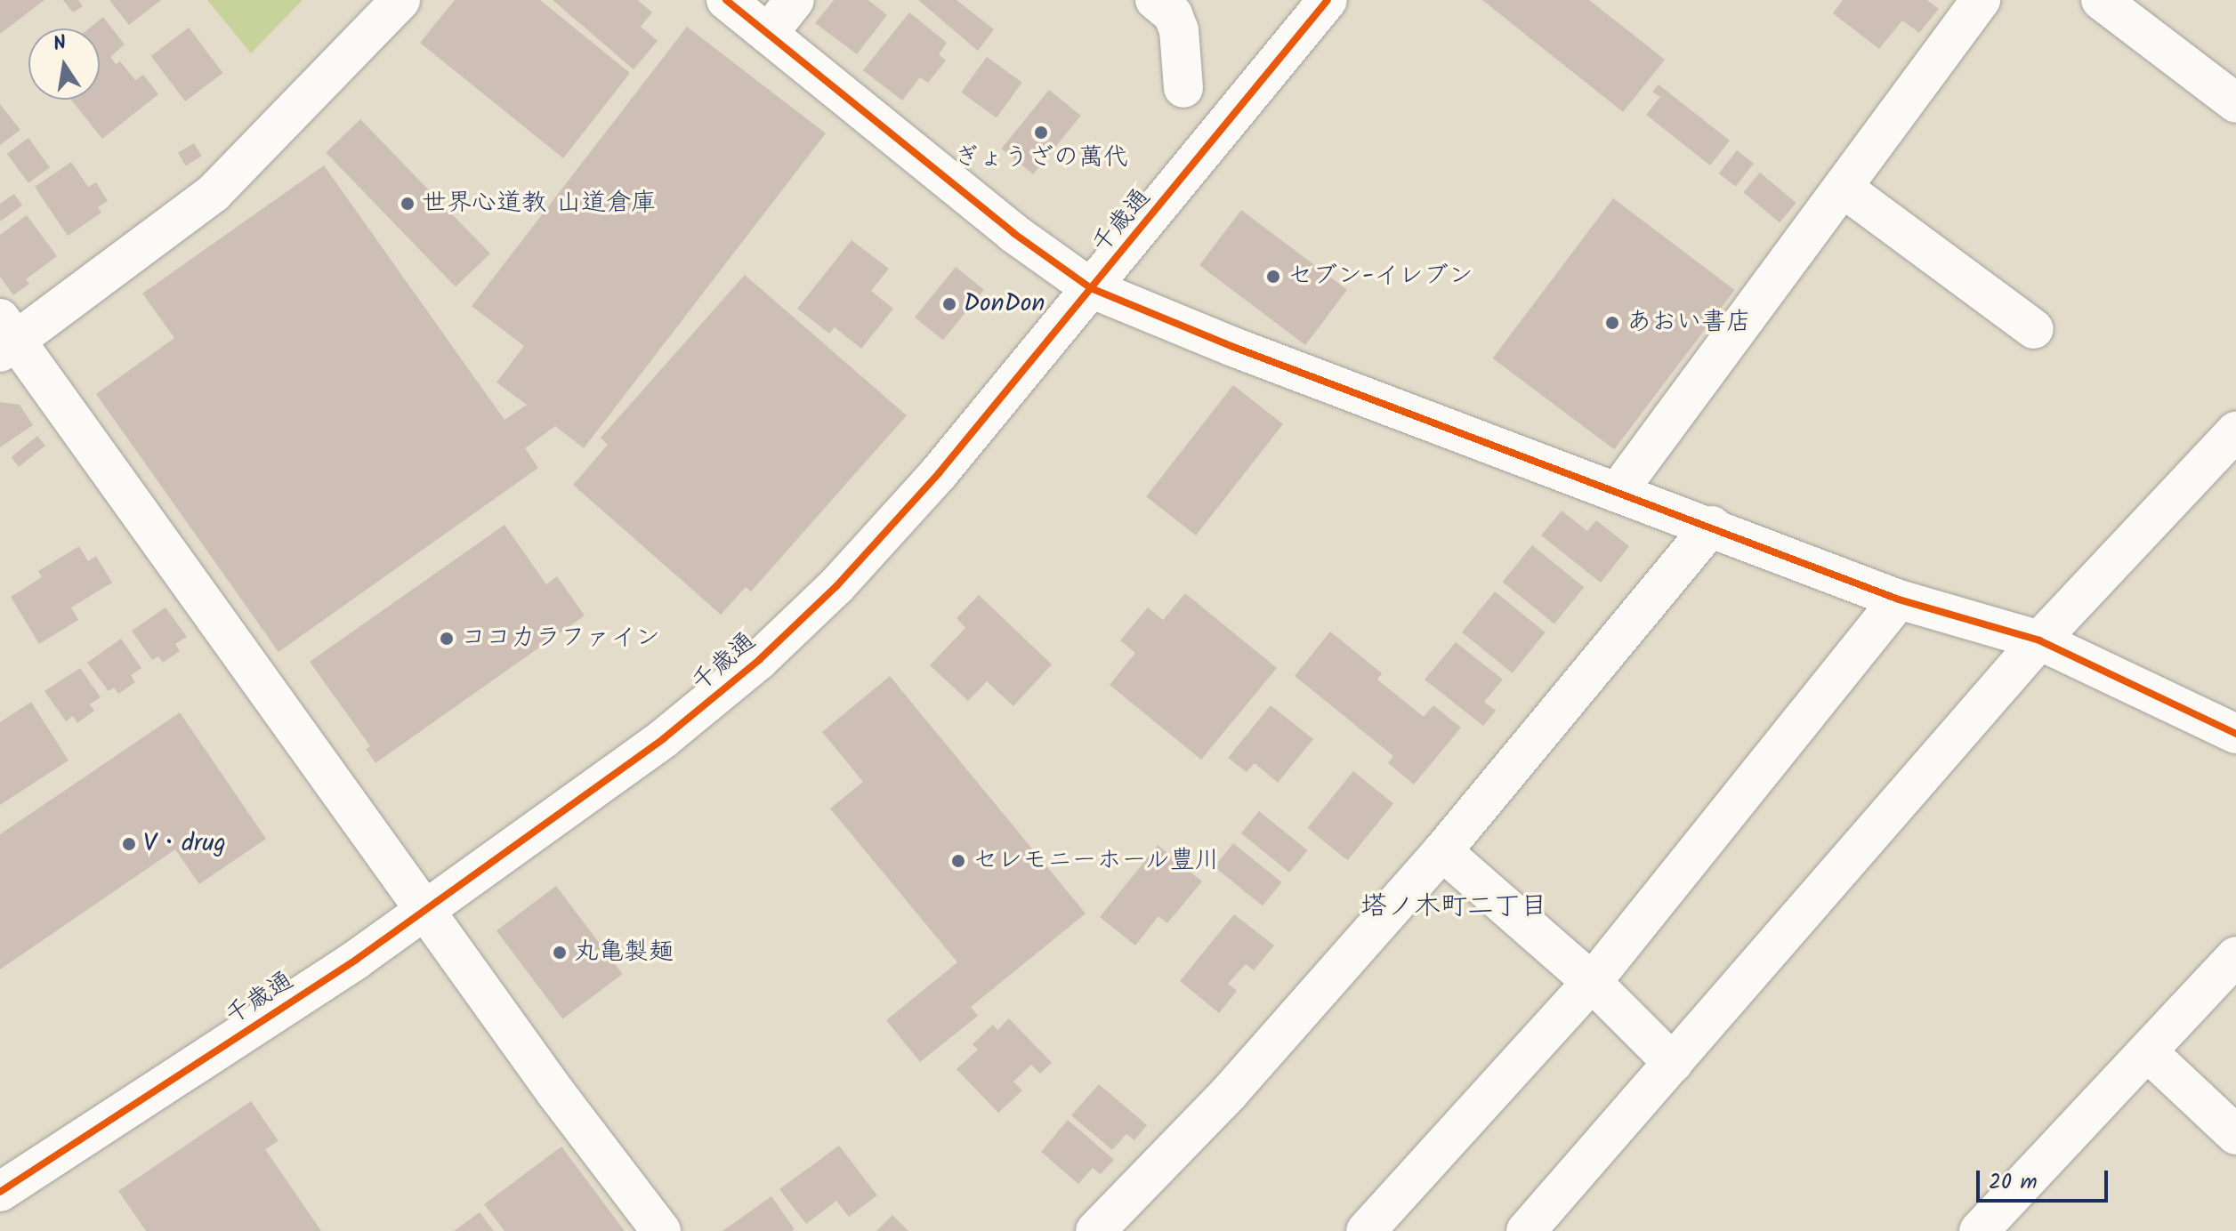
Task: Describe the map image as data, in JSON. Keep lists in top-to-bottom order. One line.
{"streets":{"street":["千歳通"]},"districts":["塔ノ木町二丁目"],"places":["ぎょうざの萬代","世界心道教 山道倉庫","セブン-イレブン","DonDon","あおい書店","ココカラファイン","V・drug","セレモニーホール豊川","丸亀製麺"],"scale_bar":"20 m","north":"top"}
